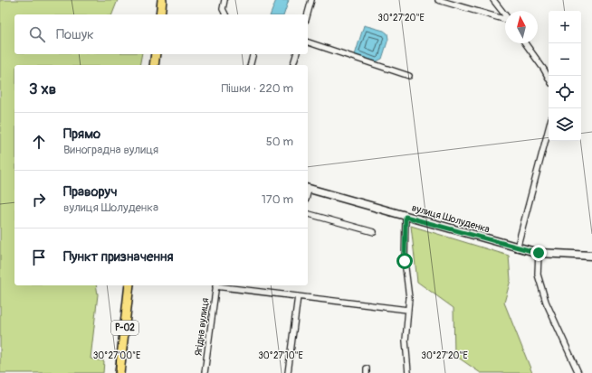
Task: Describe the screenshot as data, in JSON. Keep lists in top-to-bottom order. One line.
{"streets":{"main road":["вулиця Шолуденка","Р-02"],"street":["Ягідна вулиця"]},"north":"top","page":{"map_buttons":["+","−"],"search":"Пошук","heading":["3 хв","Пішки · 220 m"],"list":[["Прямо","Виноградна вулиця","50 m"],["Праворуч","вулиця Шолуденка","170 m"],"Пункт призначення"]},"coordinates":["30°27'20\"E","30°27'00\"E","30°27'10\"E"]}
